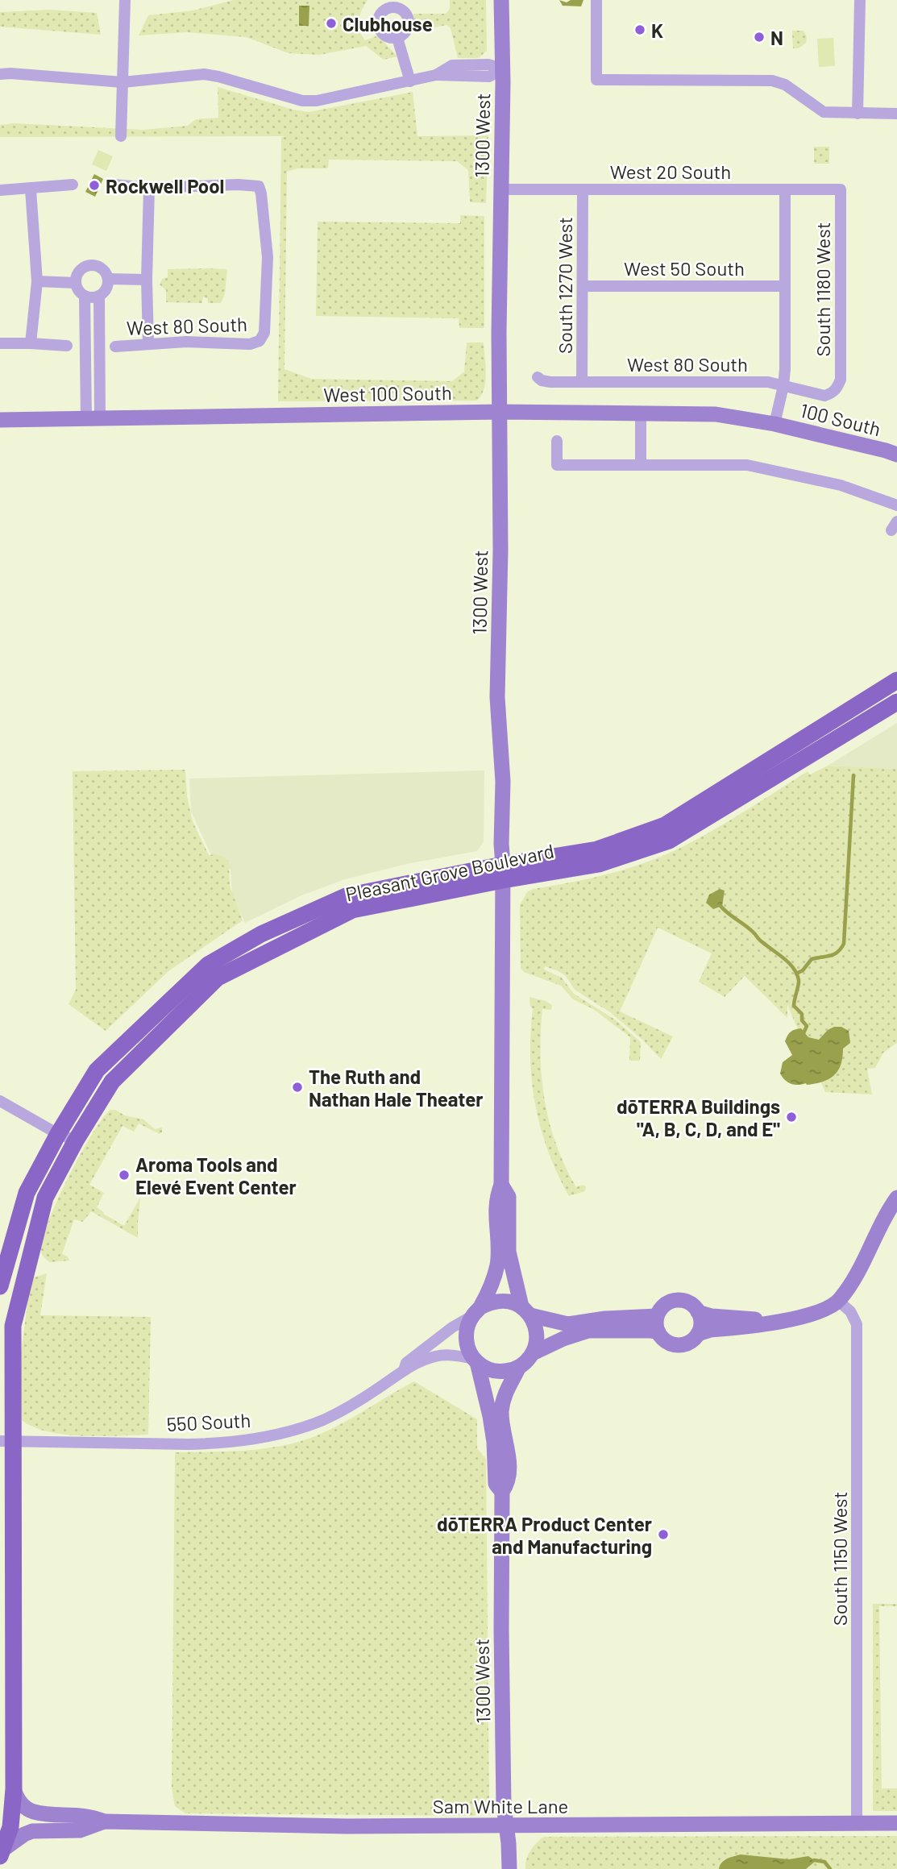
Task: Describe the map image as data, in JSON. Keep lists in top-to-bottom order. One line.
{"streets":{"main road":["Pleasant Grove Boulevard"],"street":["1300 West","West 20 South","West 50 South","South 1270 West","South 1180 West","West 80 South","West 100 South","100 South","550 South","South 1150 West","Sam White Lane"]},"crossings":[["1300 West","West 20 South"],["1300 West","West 100 South"],["1300 West","Pleasant Grove Boulevard"],["1300 West","Sam White Lane"],["West 20 South","South 1270 West"],["West 20 South","South 1180 West"],["West 50 South","South 1270 West"],["South 1270 West","West 80 South"],["South 1180 West","West 80 South"],["West 100 South","100 South"],["Pleasant Grove Boulevard","550 South"],["Pleasant Grove Boulevard","Sam White Lane"],["South 1150 West","Sam White Lane"]],"places":["Clubhouse","K","N","Rockwell Pool","The Ruth and Nathan Hale Theater","dōTERRA Buildings \"A, B, C, D, and E\"","Aroma Tools and Elevé Event Center","dōTERRA Product Center and Manufacturing"]}
